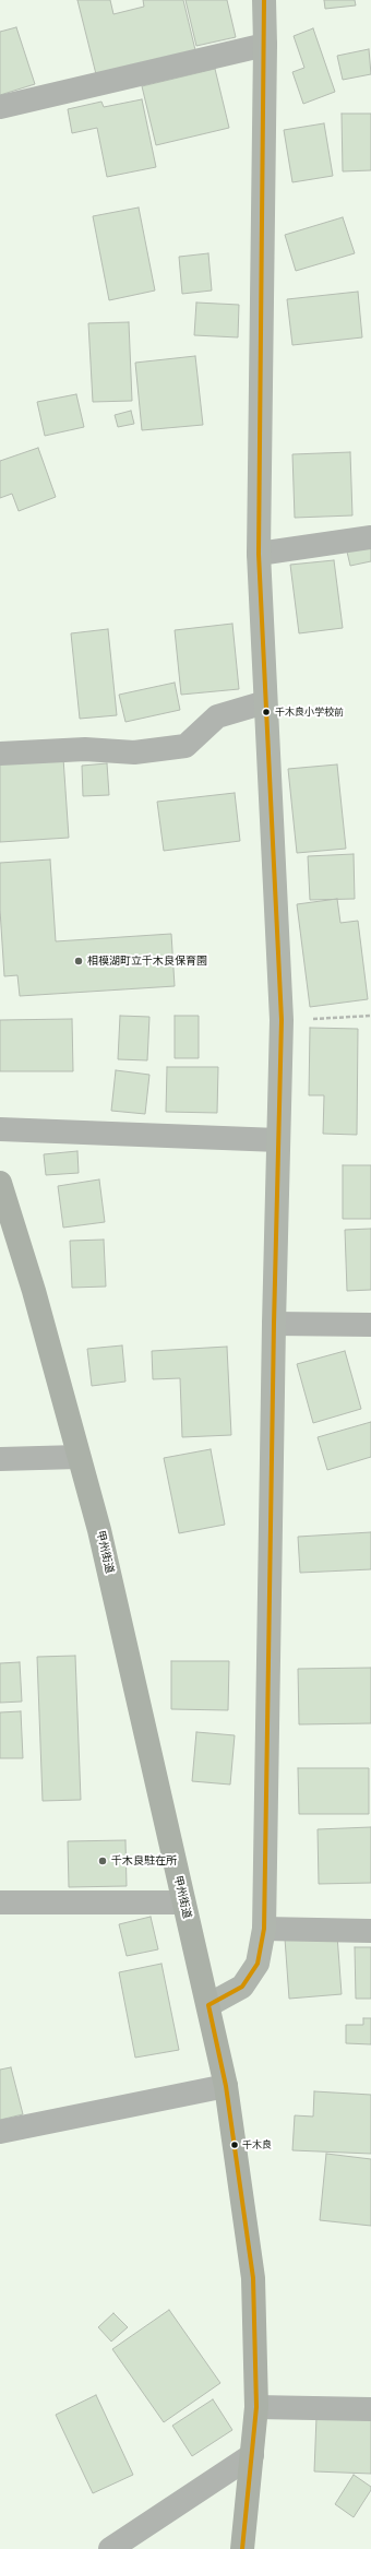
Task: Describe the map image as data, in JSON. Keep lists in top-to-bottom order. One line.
{"streets":{"highway":["甲州街道"]},"places":["千木良小学校前","相模湖町立千木良保育園","千木良駐在所","千木良"]}
